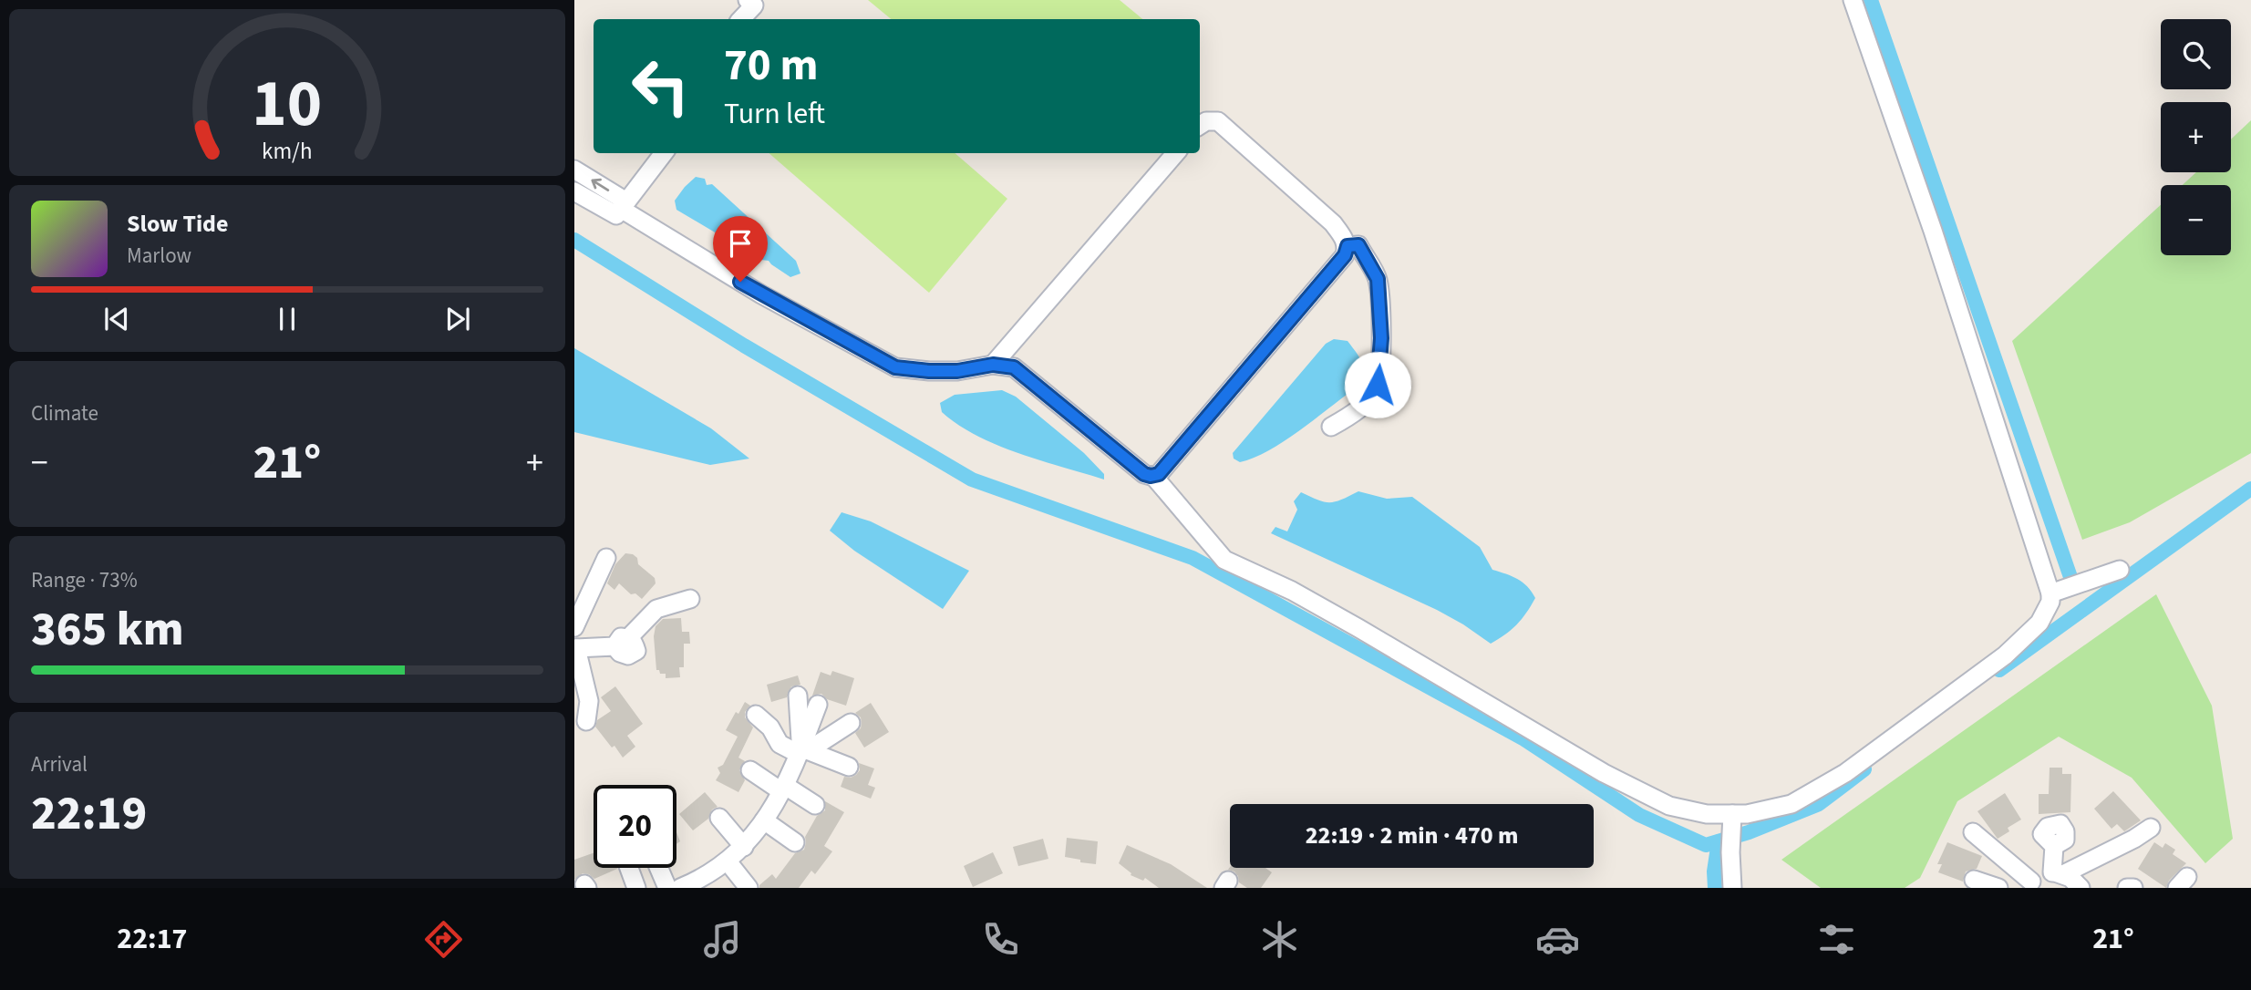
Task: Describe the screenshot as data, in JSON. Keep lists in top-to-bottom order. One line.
{"page":{"map_buttons":["+","−"],"turn":["70 m","Turn left"],"song":["Slow Tide","Marlow"],"tile":["Climate",["Range · 73%","365 km"],["Arrival","22:19"]],"heat":["−","21°","+"],"limit":"20","trip":"22:19 · 2 min · 470 m","tabs":["22:17","21°"],"gauge":["10","km/h"]}}
